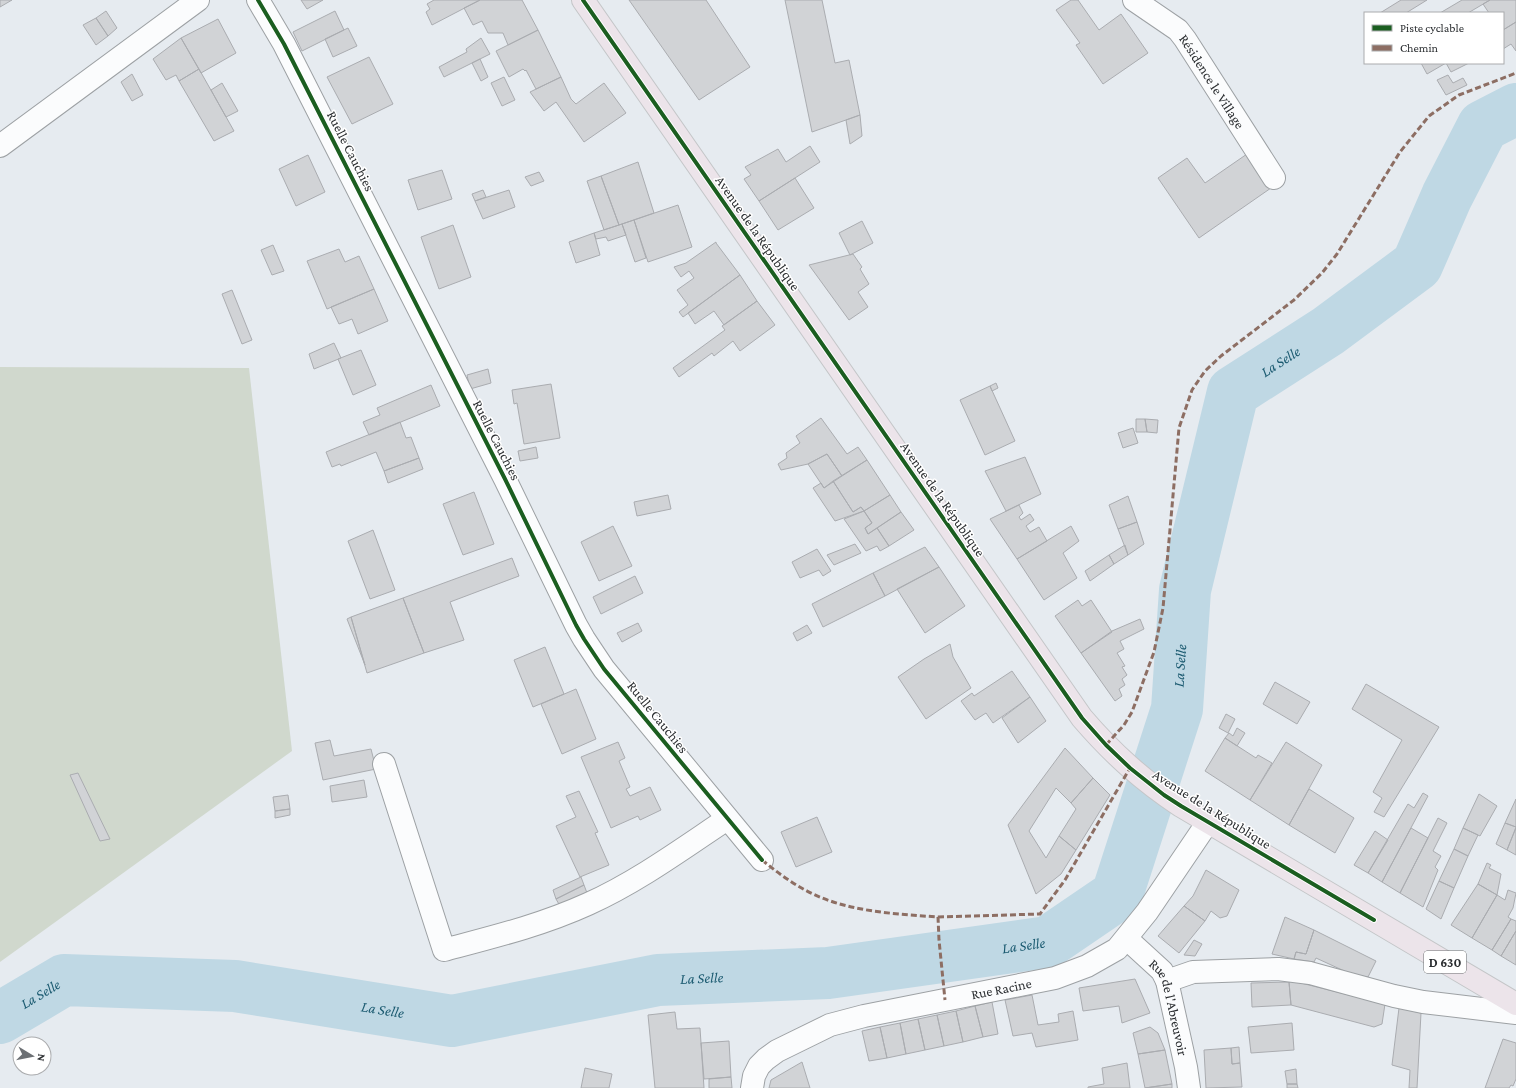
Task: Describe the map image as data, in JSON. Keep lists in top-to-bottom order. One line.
{"streets":{"main road":["Avenue de la République","D 630"],"street":["Résidence le Village","Ruelle Cauchies","Rue Racine","Rue de l'Abreuvoir"]},"crossings":[["Avenue de la République","Rue Racine"],["Rue Racine","Rue de l'Abreuvoir"]],"water":["La Selle"],"legend":["Piste cyclable","Chemin"],"north":"right"}
